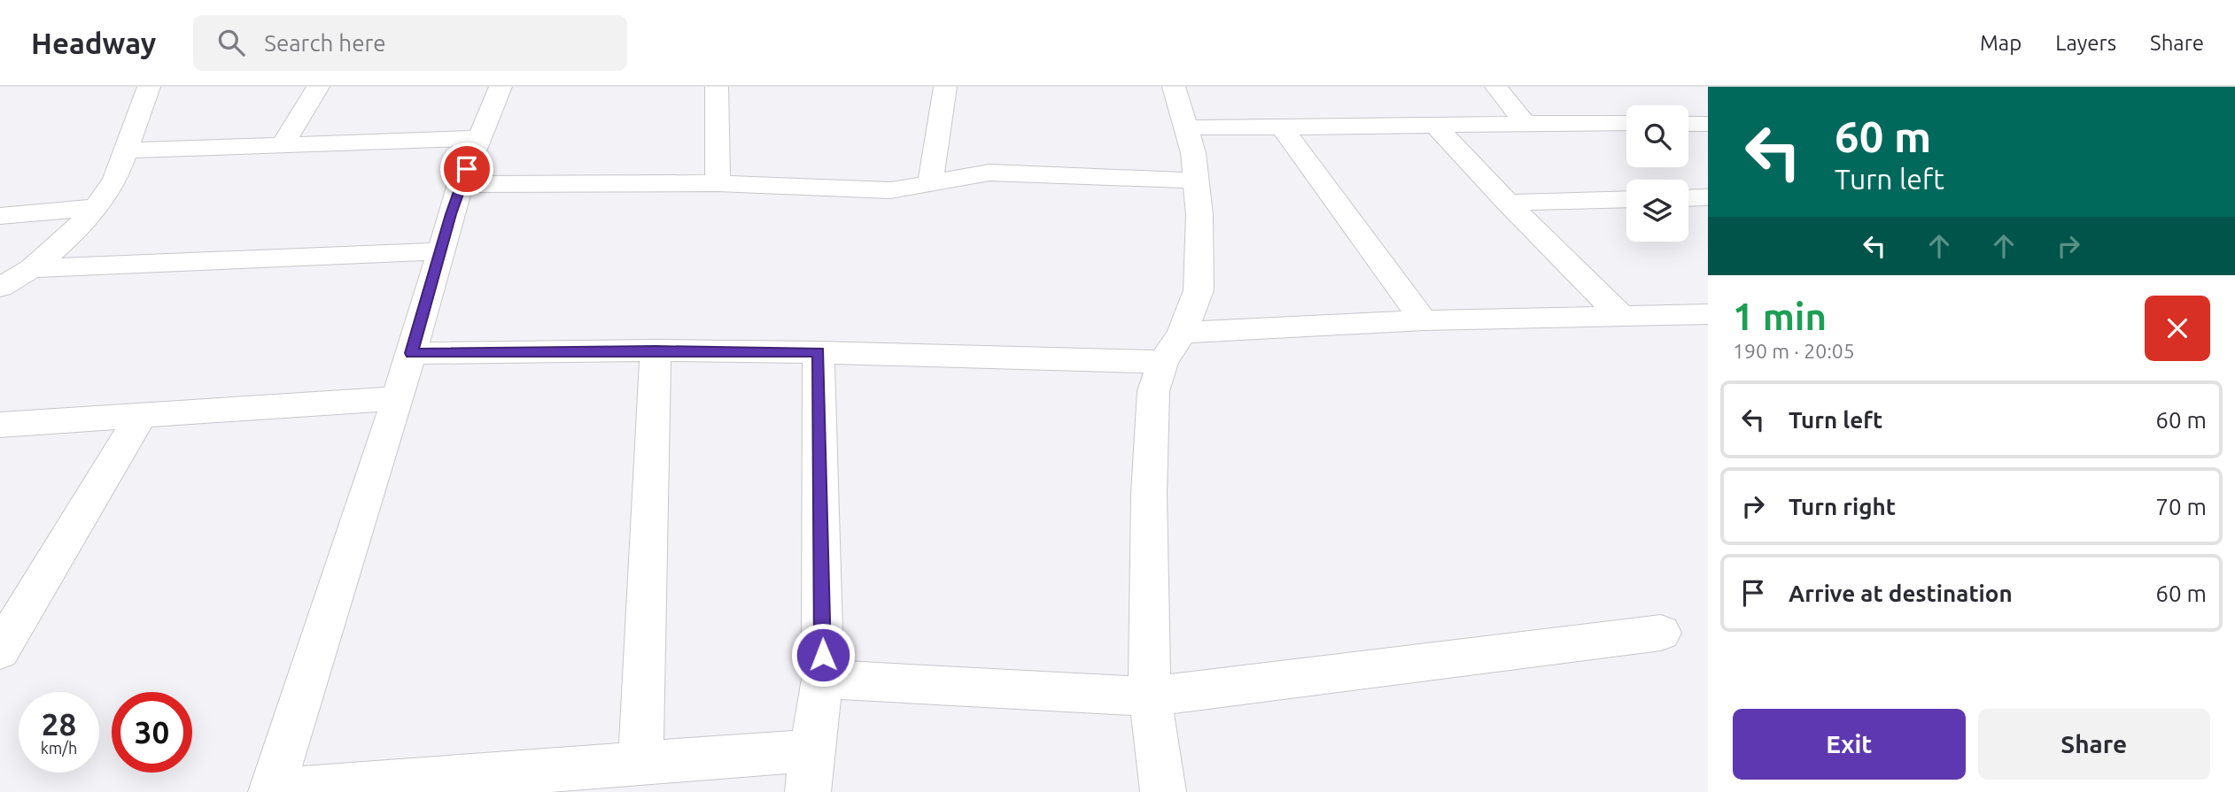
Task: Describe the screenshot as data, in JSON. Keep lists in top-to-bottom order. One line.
{"page":{"header":"Headway","search":"Search here","nav":["Map","Layers","Share"],"turn":["60 m","Turn left"],"heading":["1 min","190 m · 20:05"],"list":[{"name":"Turn left","value":"60 m"},{"name":"Turn right","value":"70 m"},{"name":"Arrive at destination","value":"60 m"}],"speed":"28 km/h","limit":"30","buttons":["Exit","Share"]}}
